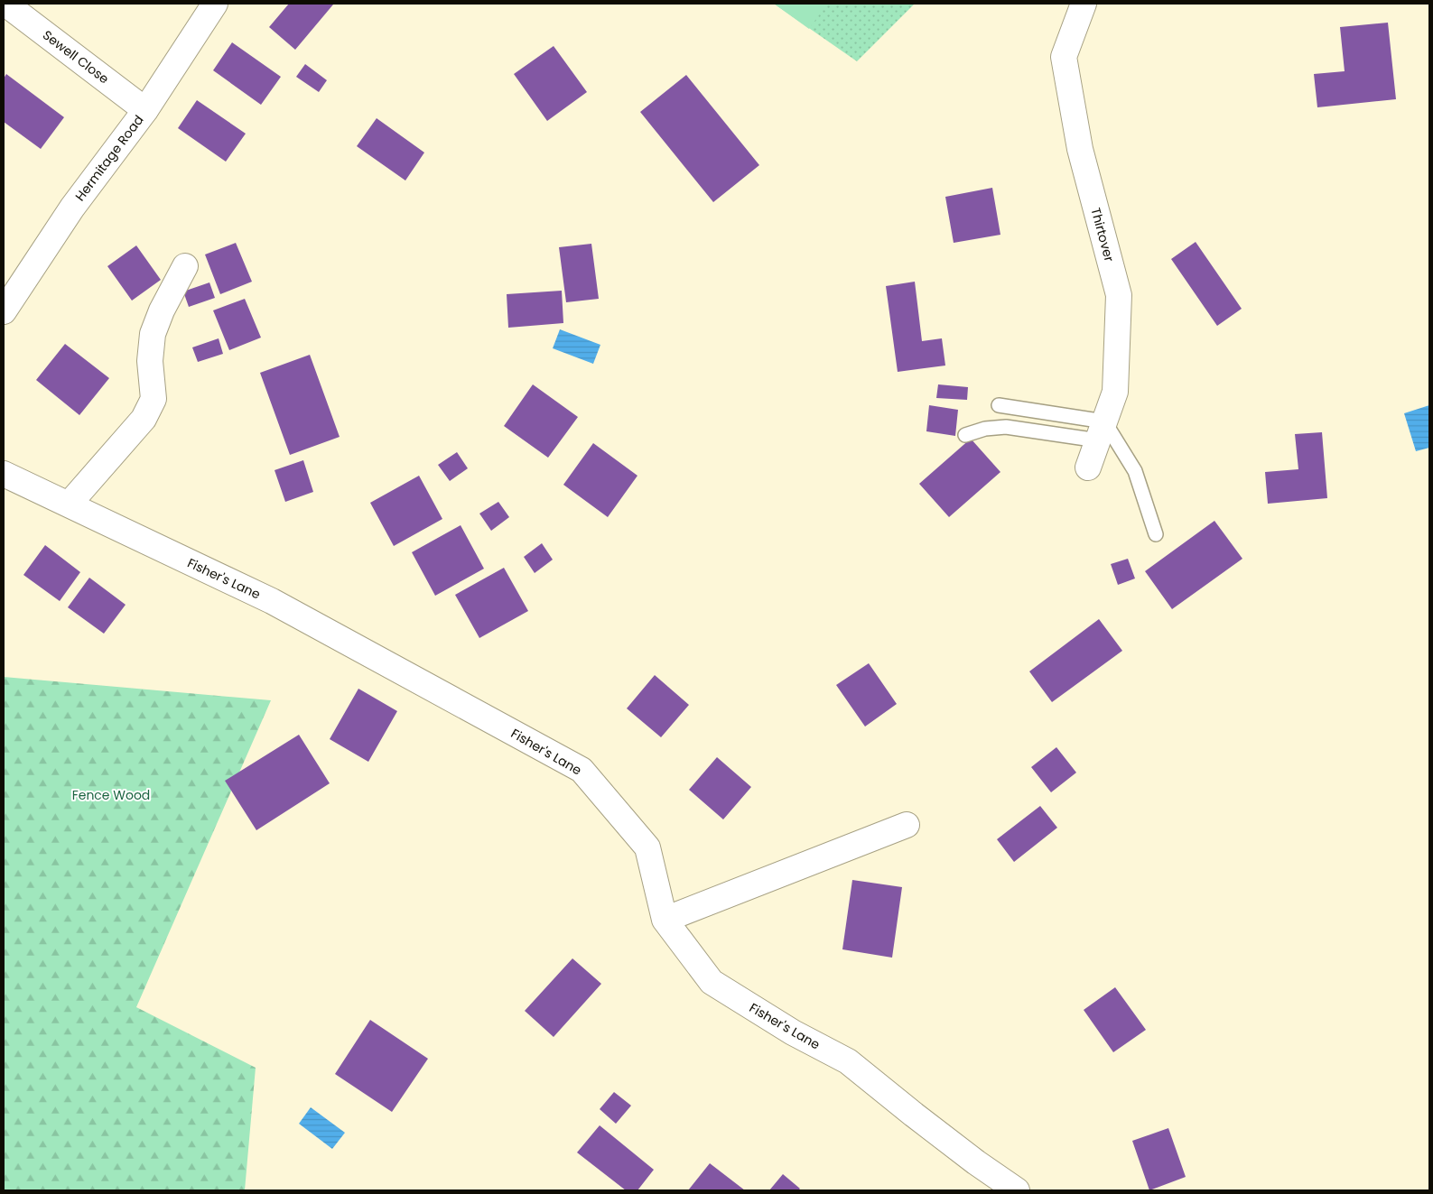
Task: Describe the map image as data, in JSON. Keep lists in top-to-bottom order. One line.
{"streets":{"street":["Sewell Close","Hermitage Road","Thirtover","Fisher's Lane"]},"crossings":[["Sewell Close","Hermitage Road"]],"parks":["Fence Wood"]}
